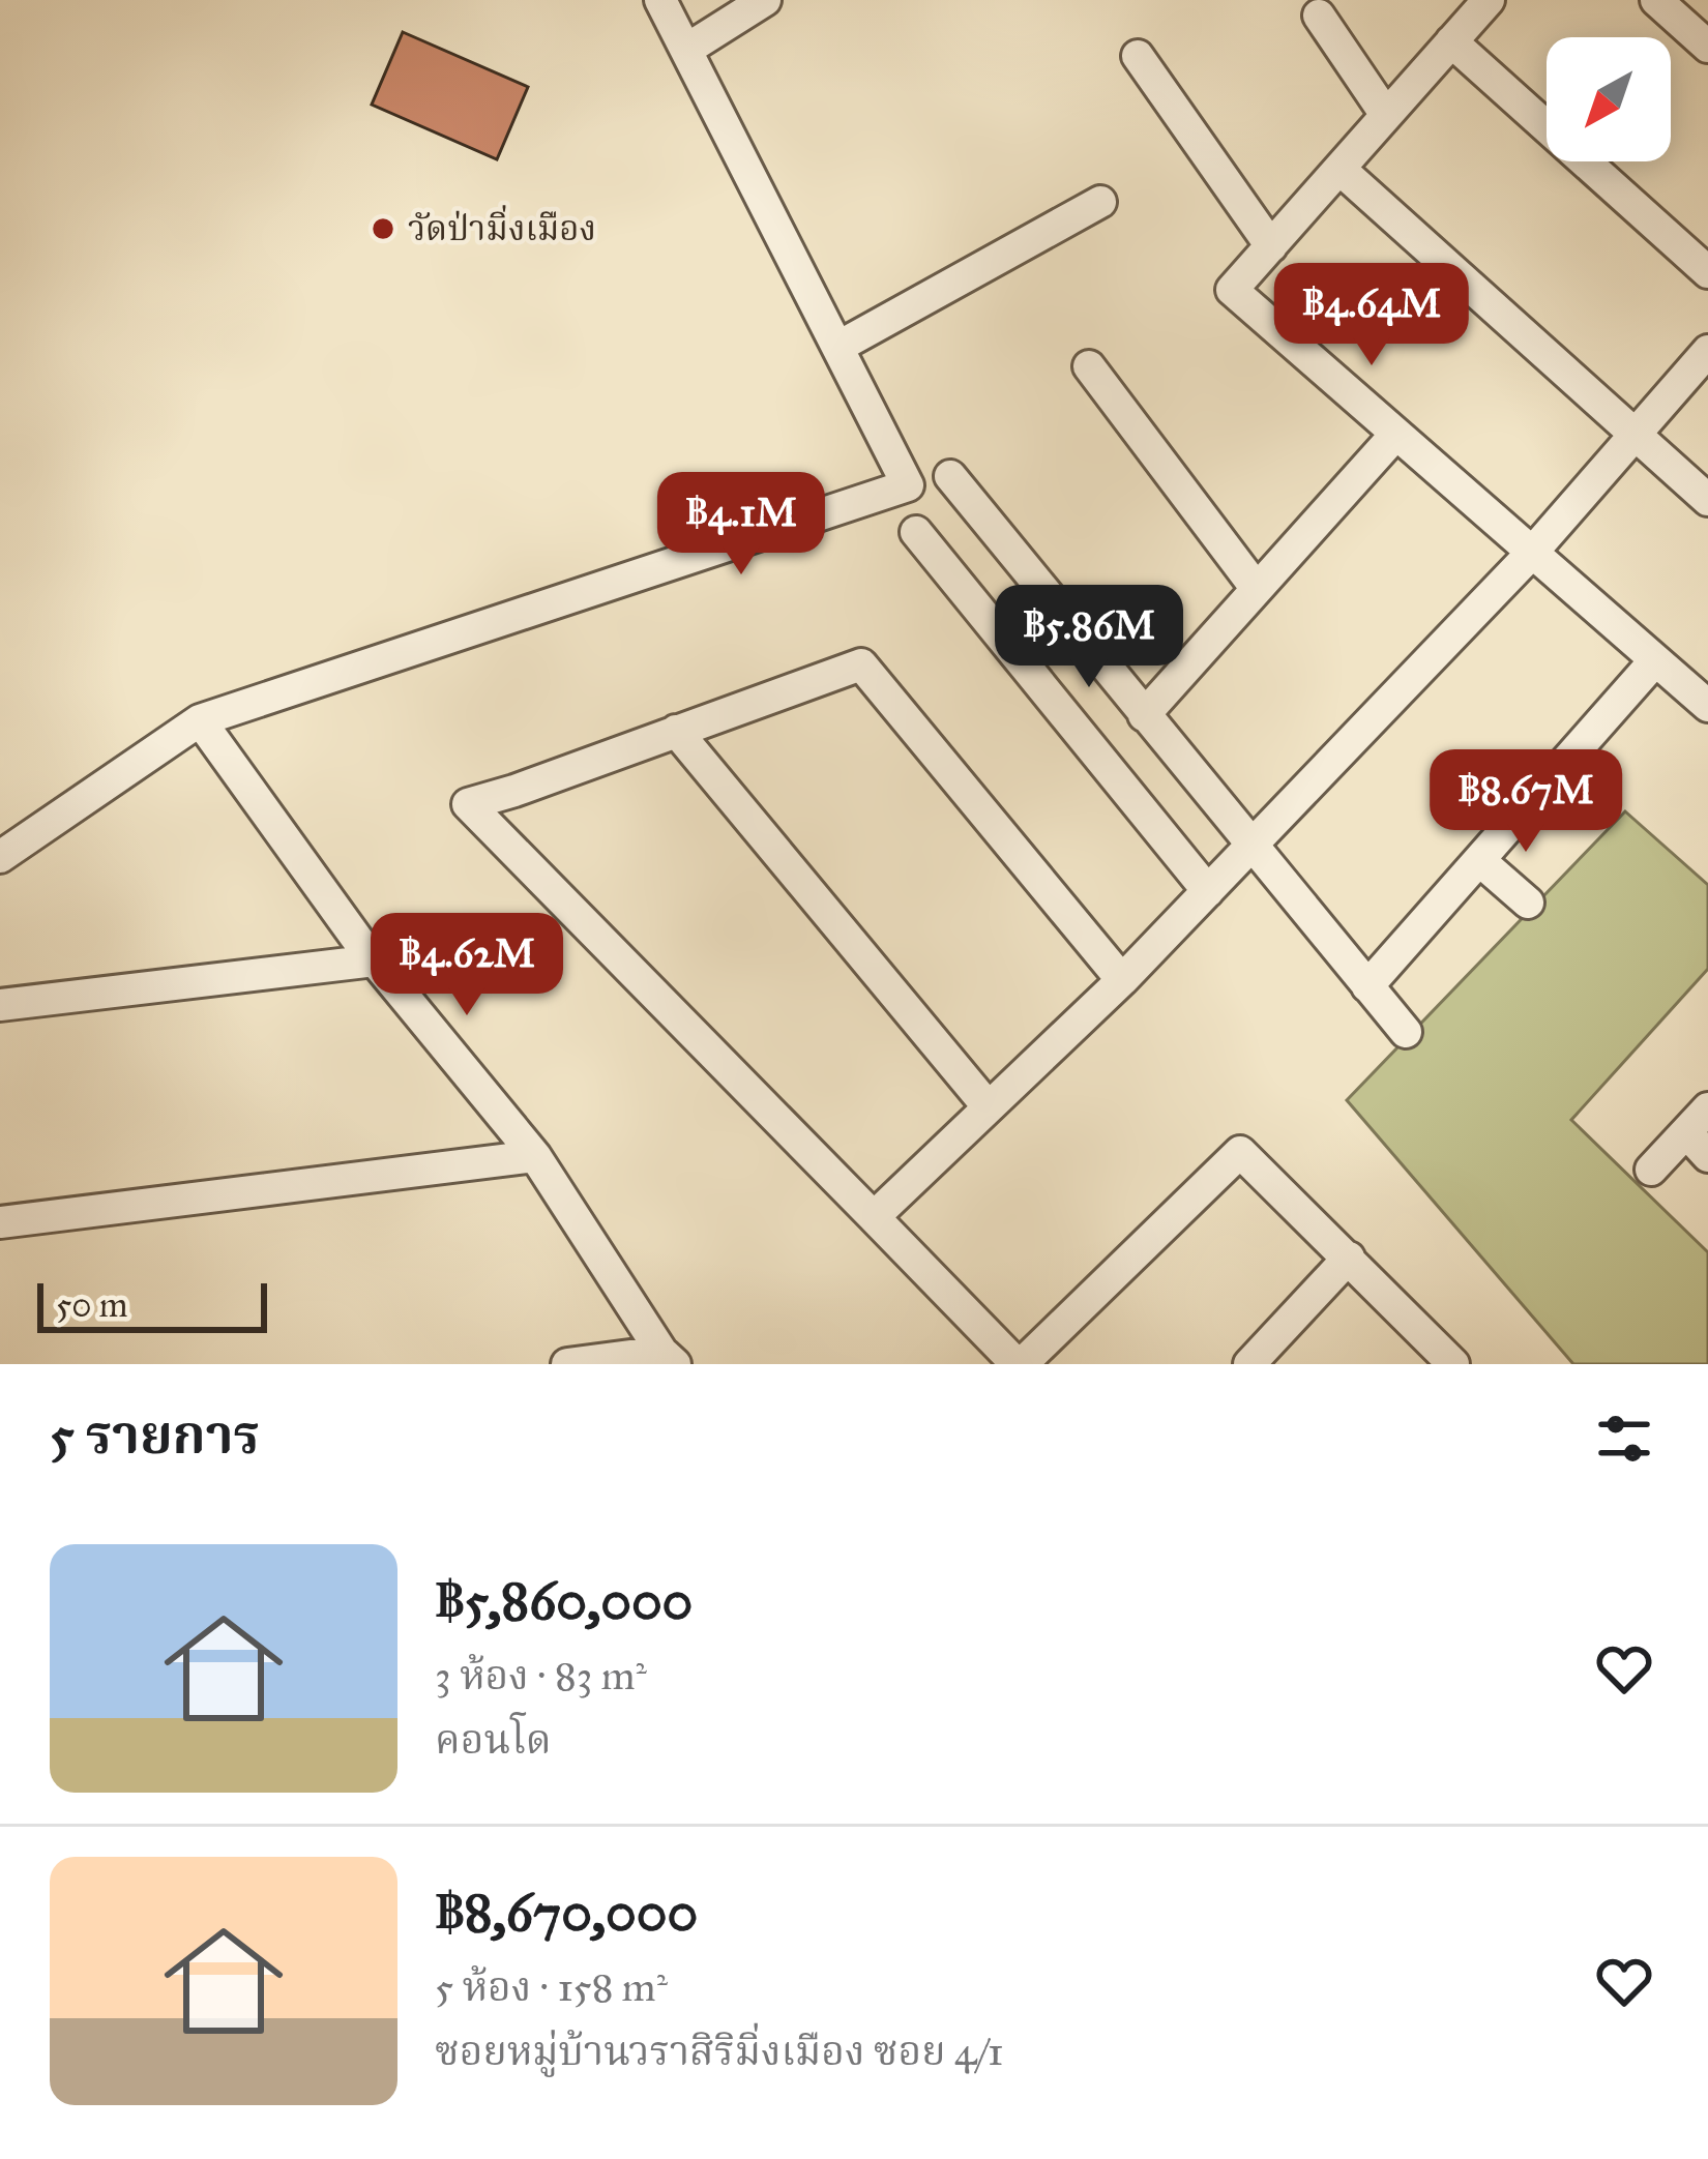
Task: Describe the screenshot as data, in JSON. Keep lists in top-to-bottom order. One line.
{"places":["วัดป่ามิ่งเมือง"],"scale_bar":"50 m","north":"bottom left","page":{"price":["฿4.64M","฿4.1M","฿5.86M","฿8.67M","฿4.62M"],"scale":"50 m","heading":"5 รายการ","list":[{"name":"฿5,860,000","note":"3 ห้อง · 83 m² · คอนโด"},{"name":"฿8,670,000","note":"5 ห้อง · 158 m² · ซอยหมู่บ้านวราสิริมิ่งเมือง ซอย 4/1"}]}}
